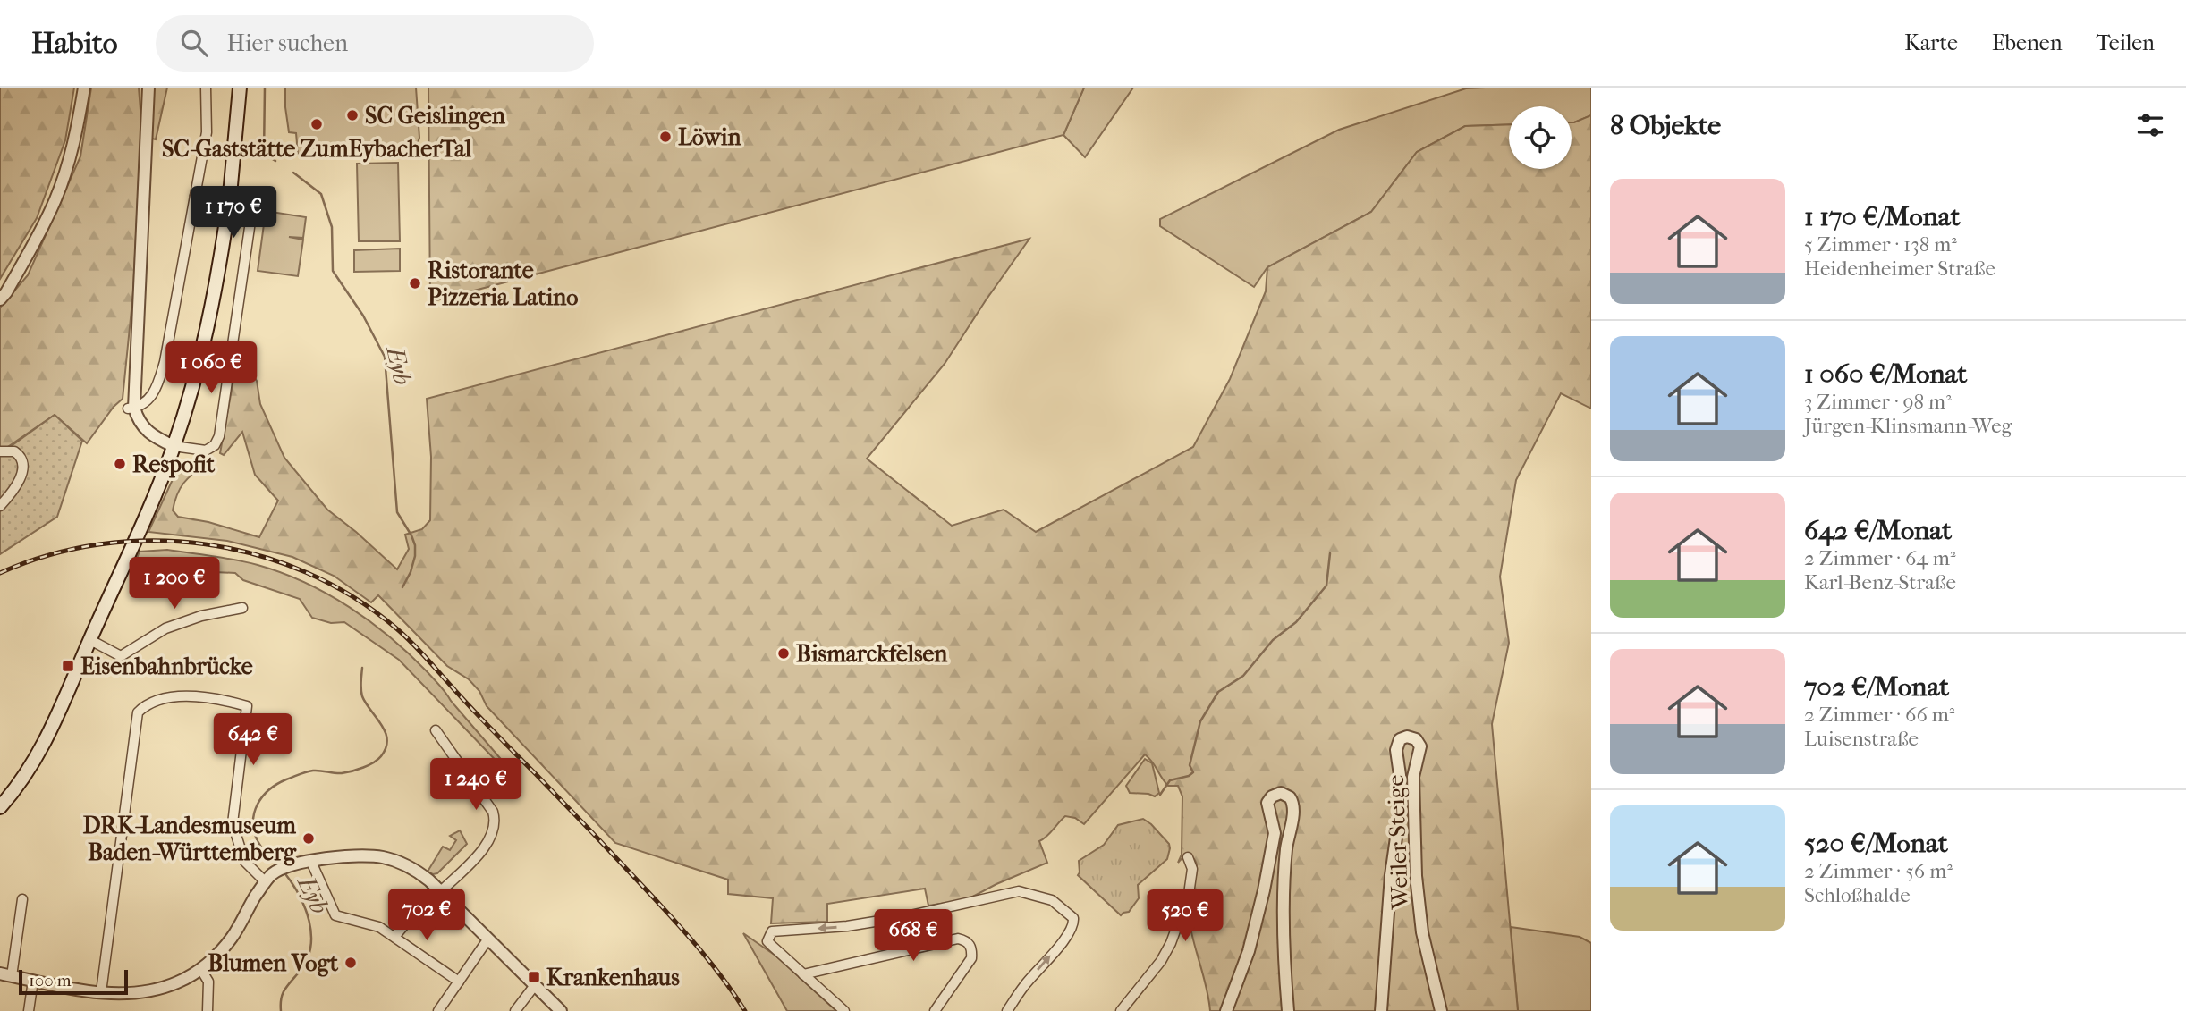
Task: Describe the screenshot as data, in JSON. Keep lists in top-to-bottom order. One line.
{"streets":{"street":["Weiler Steige"]},"water":["Eyb"],"places":{"other":["SC Geislingen","SC-Gaststätte ZumEybacherTal","Löwin","Ristorante Pizzeria Latino","Respofit","Bismarckfelsen","DRK-Landesmuseum Baden-Württemberg","Blumen Vogt"],"transit":["Eisenbahnbrücke","Krankenhaus"]},"scale_bar":"100 m","page":{"header":"Habito","search":"Hier suchen","nav":["Karte","Ebenen","Teilen"],"heading":"8 Objekte","list":[{"name":"1 170 €/Monat","note":"5 Zimmer · 138 m² · Heidenheimer Straße"},{"name":"1 060 €/Monat","note":"3 Zimmer · 98 m² · Jürgen-Klinsmann-Weg"},{"name":"642 €/Monat","note":"2 Zimmer · 64 m² · Karl-Benz-Straße"},{"name":"702 €/Monat","note":"2 Zimmer · 66 m² · Luisenstraße"},{"name":"520 €/Monat","note":"2 Zimmer · 56 m² · Schloßhalde"}],"price":["1 170 €","1 060 €","1 200 €","642 €","1 240 €","702 €","520 €","668 €"],"scale":"100 m"}}
